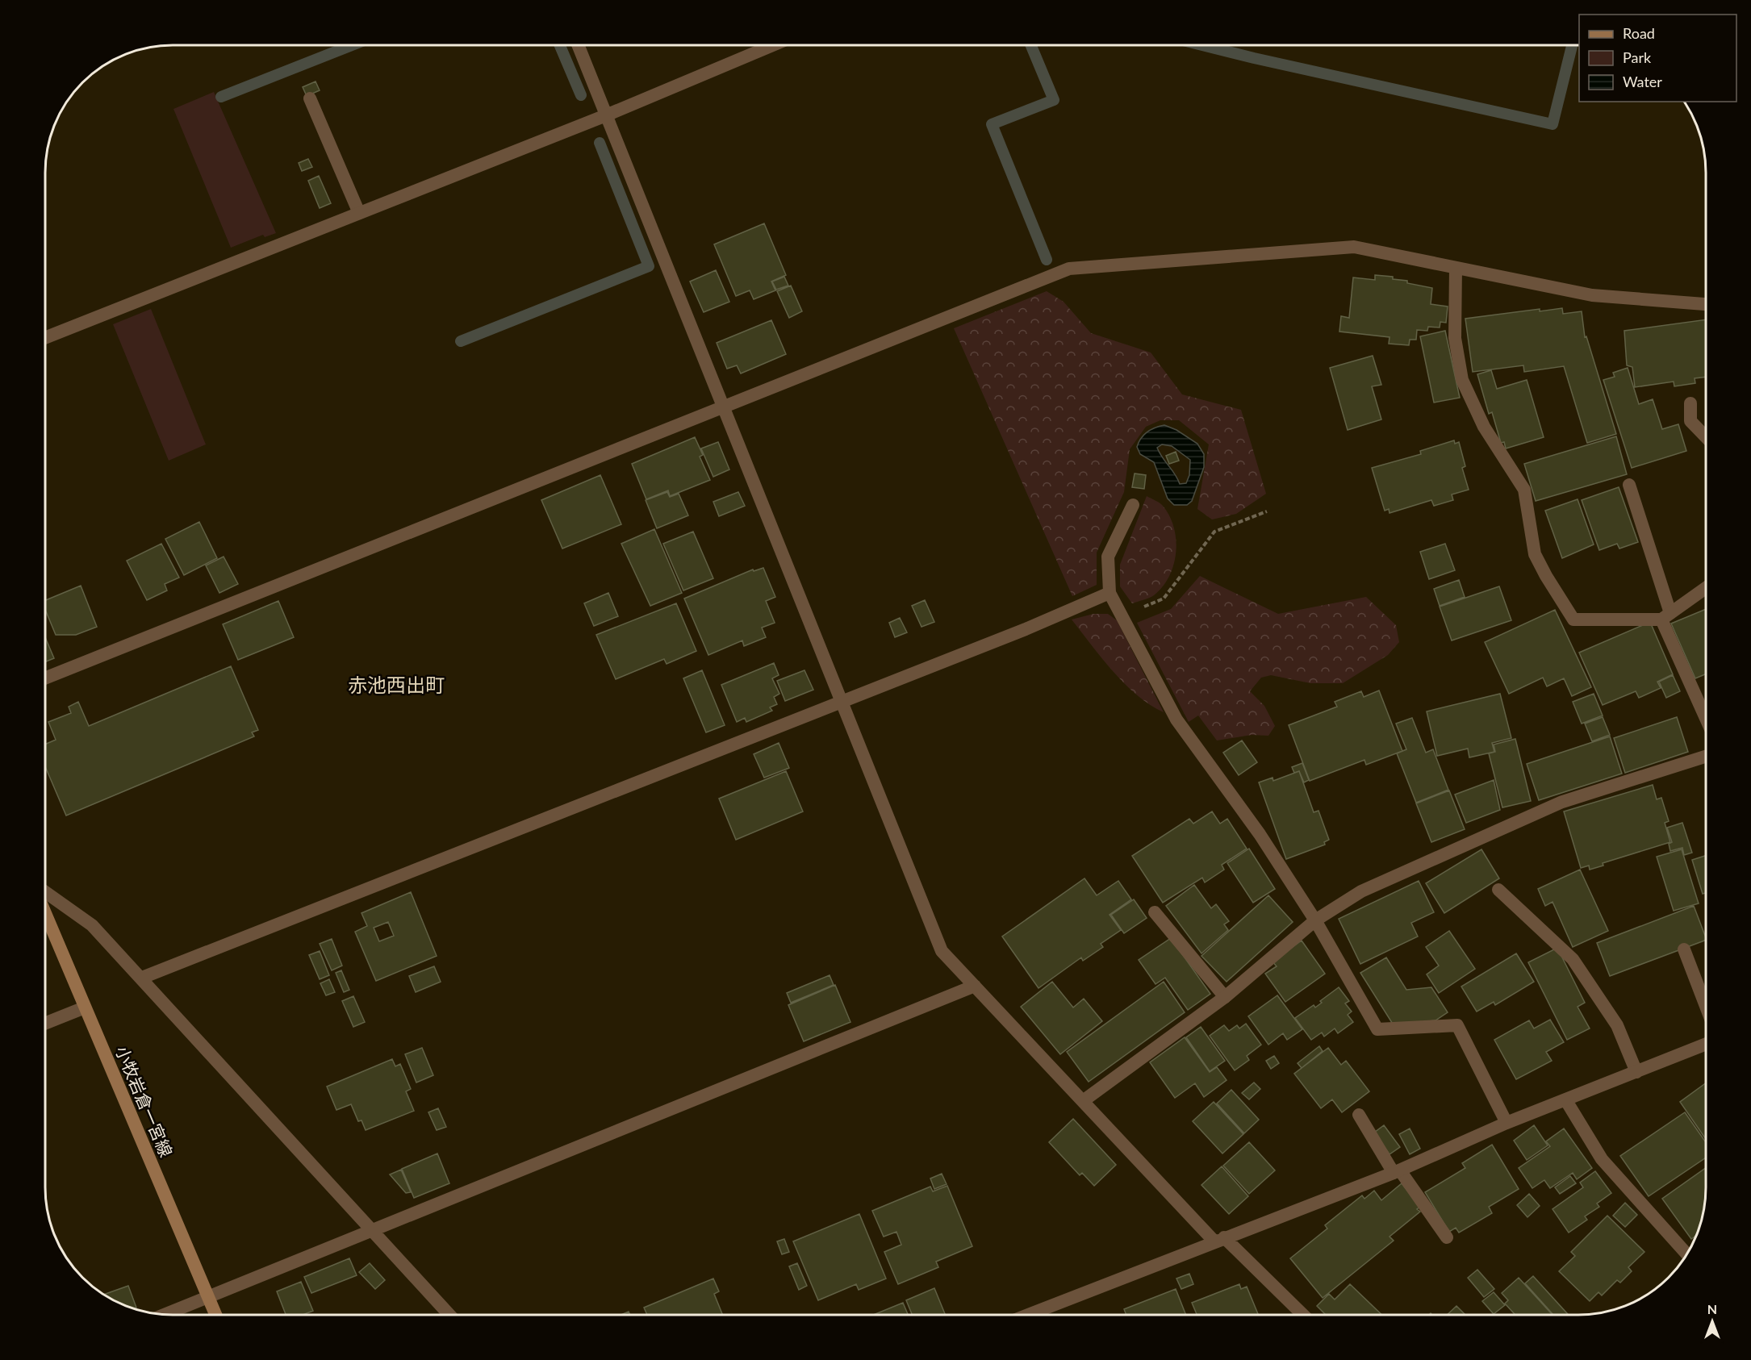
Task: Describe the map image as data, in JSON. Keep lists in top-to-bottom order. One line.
{"streets":{"main road":["小牧岩倉一宮線"]},"districts":["赤池西出町"],"legend":["Road","Park","Water"],"north":"top"}
